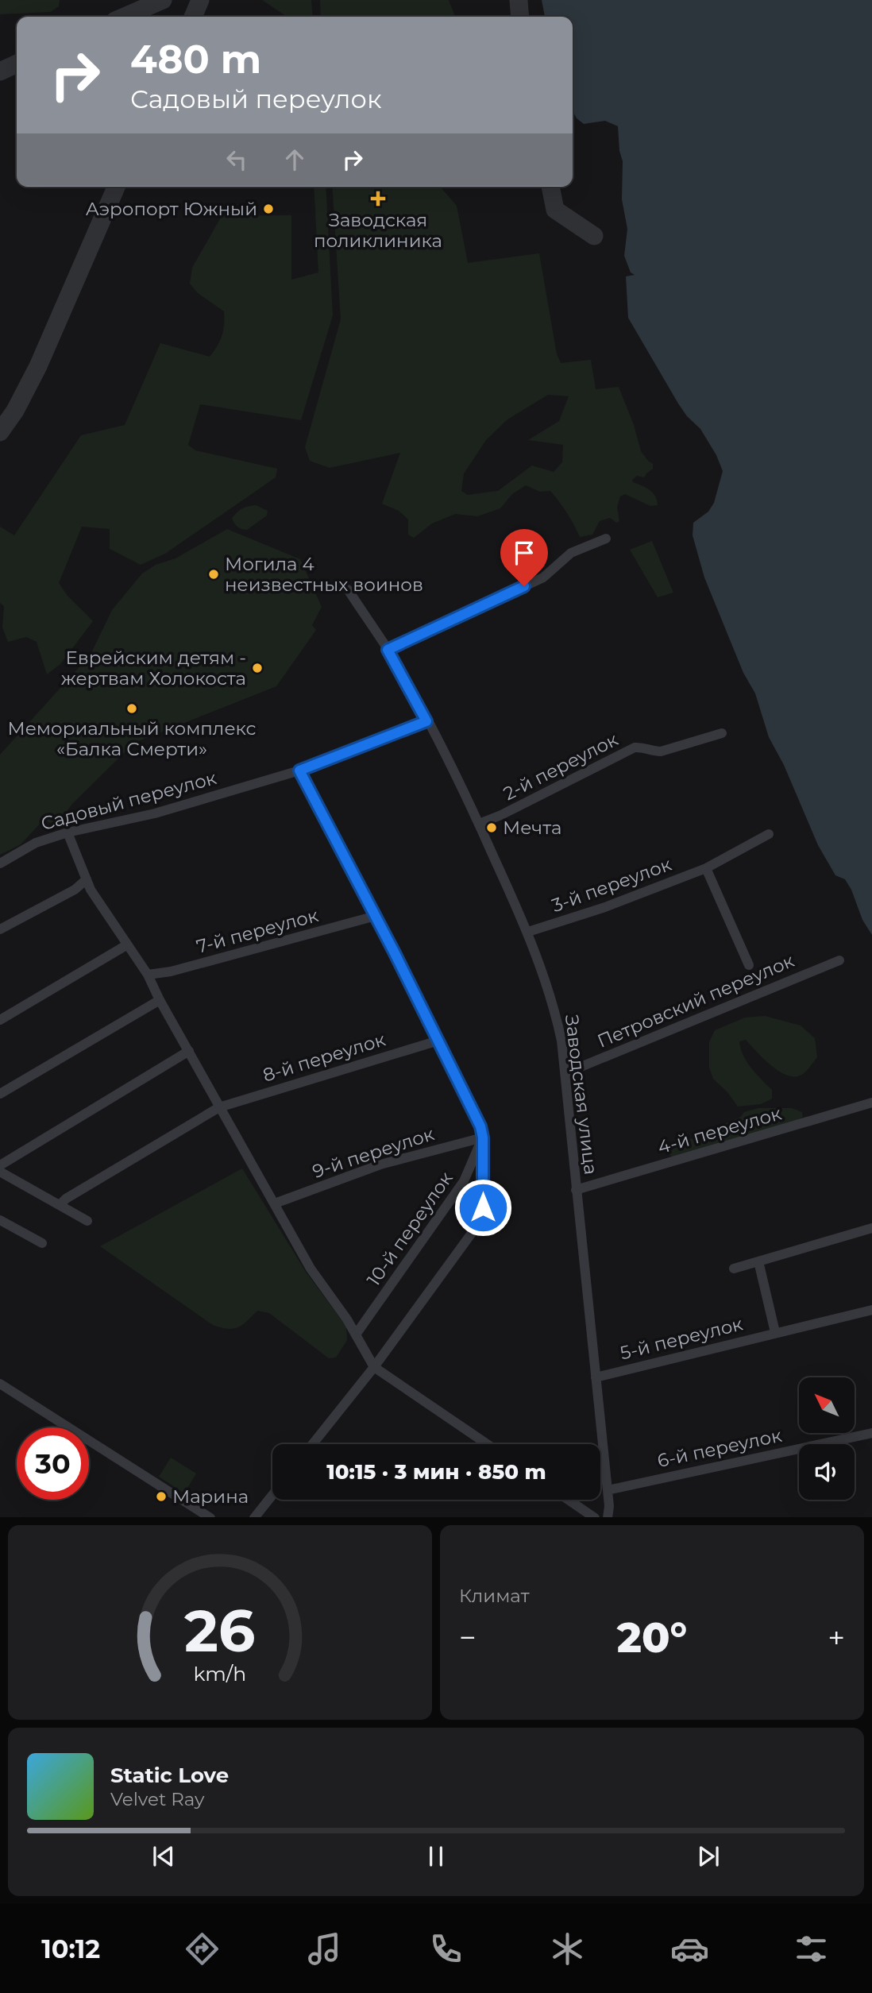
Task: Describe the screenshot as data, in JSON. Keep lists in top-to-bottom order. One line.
{"streets":{"street":["2-й переулок","Садовый переулок","3-й переулок","7-й переулок","Петровский переулок","8-й переулок","Заводская улица","4-й переулок","9-й переулок","10-й переулок","5-й переулок","6-й переулок"]},"crossings":[["2-й переулок","Заводская улица"],["Садовый переулок","Заводская улица"],["3-й переулок","Заводская улица"],["Петровский переулок","Заводская улица"],["Заводская улица","4-й переулок"],["Заводская улица","5-й переулок"],["Заводская улица","6-й переулок"],["9-й переулок","10-й переулок"]],"places":{"health":["Заводская поликлиника"],"other":["Аэропорт Южный","Могила 4 неизвестных воинов","Еврейским детям - жертвам Холокоста","Мемориальный комплекс «Балка Смерти»","Мечта","Марина"]},"north":"top left","page":{"turn":["480 m","Садовый переулок"],"limit":"30","trip":"10:15 · 3 мин · 850 m","tile":"Климат","heat":["−","20°","+"],"song":["Static Love","Velvet Ray"],"tabs":"10:12","gauge":["26","km/h"]}}
